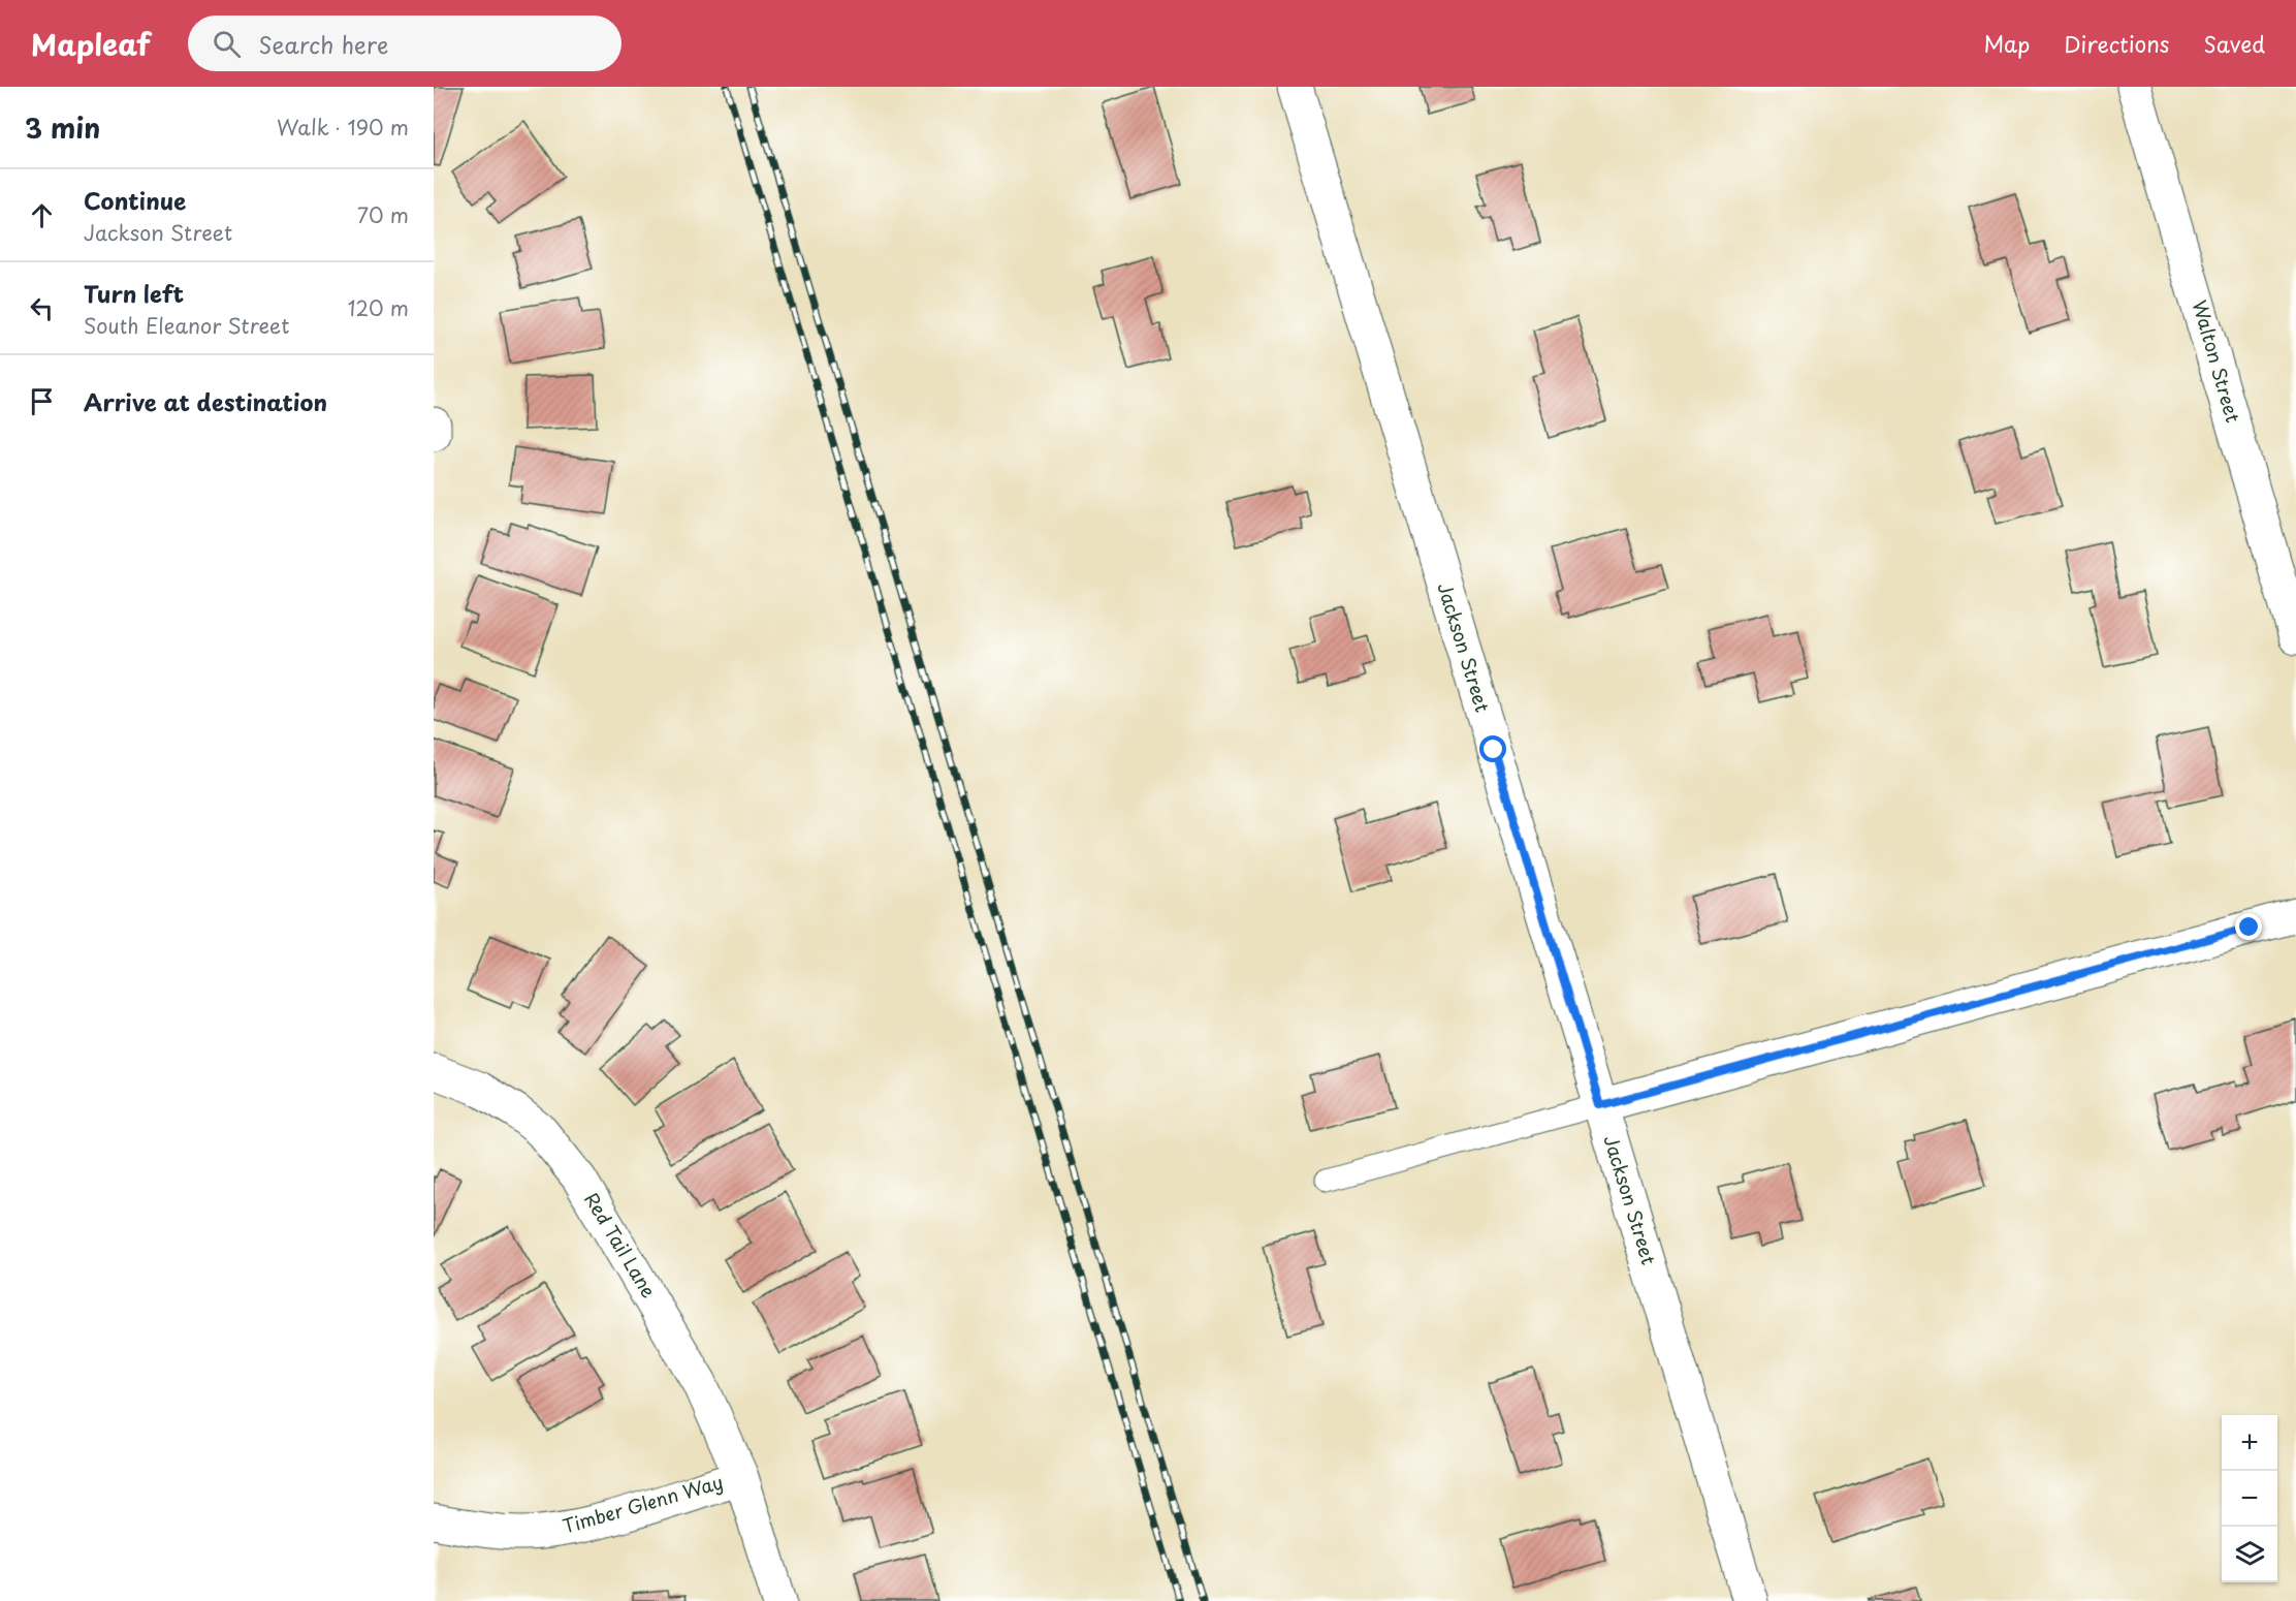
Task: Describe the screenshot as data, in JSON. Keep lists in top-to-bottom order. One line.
{"streets":{"street":["Walton Street","Jackson Street","Red Tail Lane","Timber Glenn Way"]},"crossings":[["Red Tail Lane","Timber Glenn Way"]],"page":{"header":"Mapleaf","search":"Search here","nav":["Map","Directions","Saved"],"heading":["3 min","Walk · 190 m"],"list":[["Continue","Jackson Street","70 m"],["Turn left","South Eleanor Street","120 m"],"Arrive at destination"],"map_buttons":["+","−"]}}
